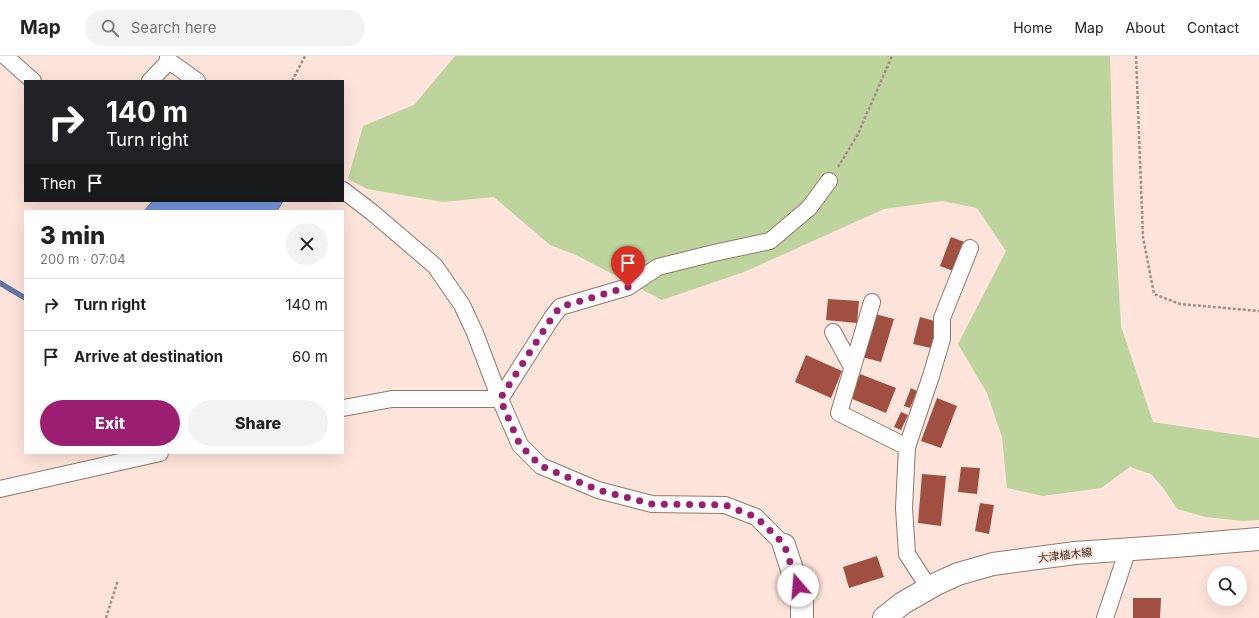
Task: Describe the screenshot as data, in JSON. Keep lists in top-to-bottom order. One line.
{"streets":{"main road":["大津植木線"]},"page":{"header":"Map","search":"Search here","nav":["Home","Map","About","Contact"],"turn":["140 m","Turn right"],"then":"Then","heading":["3 min","200 m · 07:04"],"list":[{"name":"Turn right","value":"140 m"},{"name":"Arrive at destination","value":"60 m"}],"buttons":["Exit","Share"]}}
